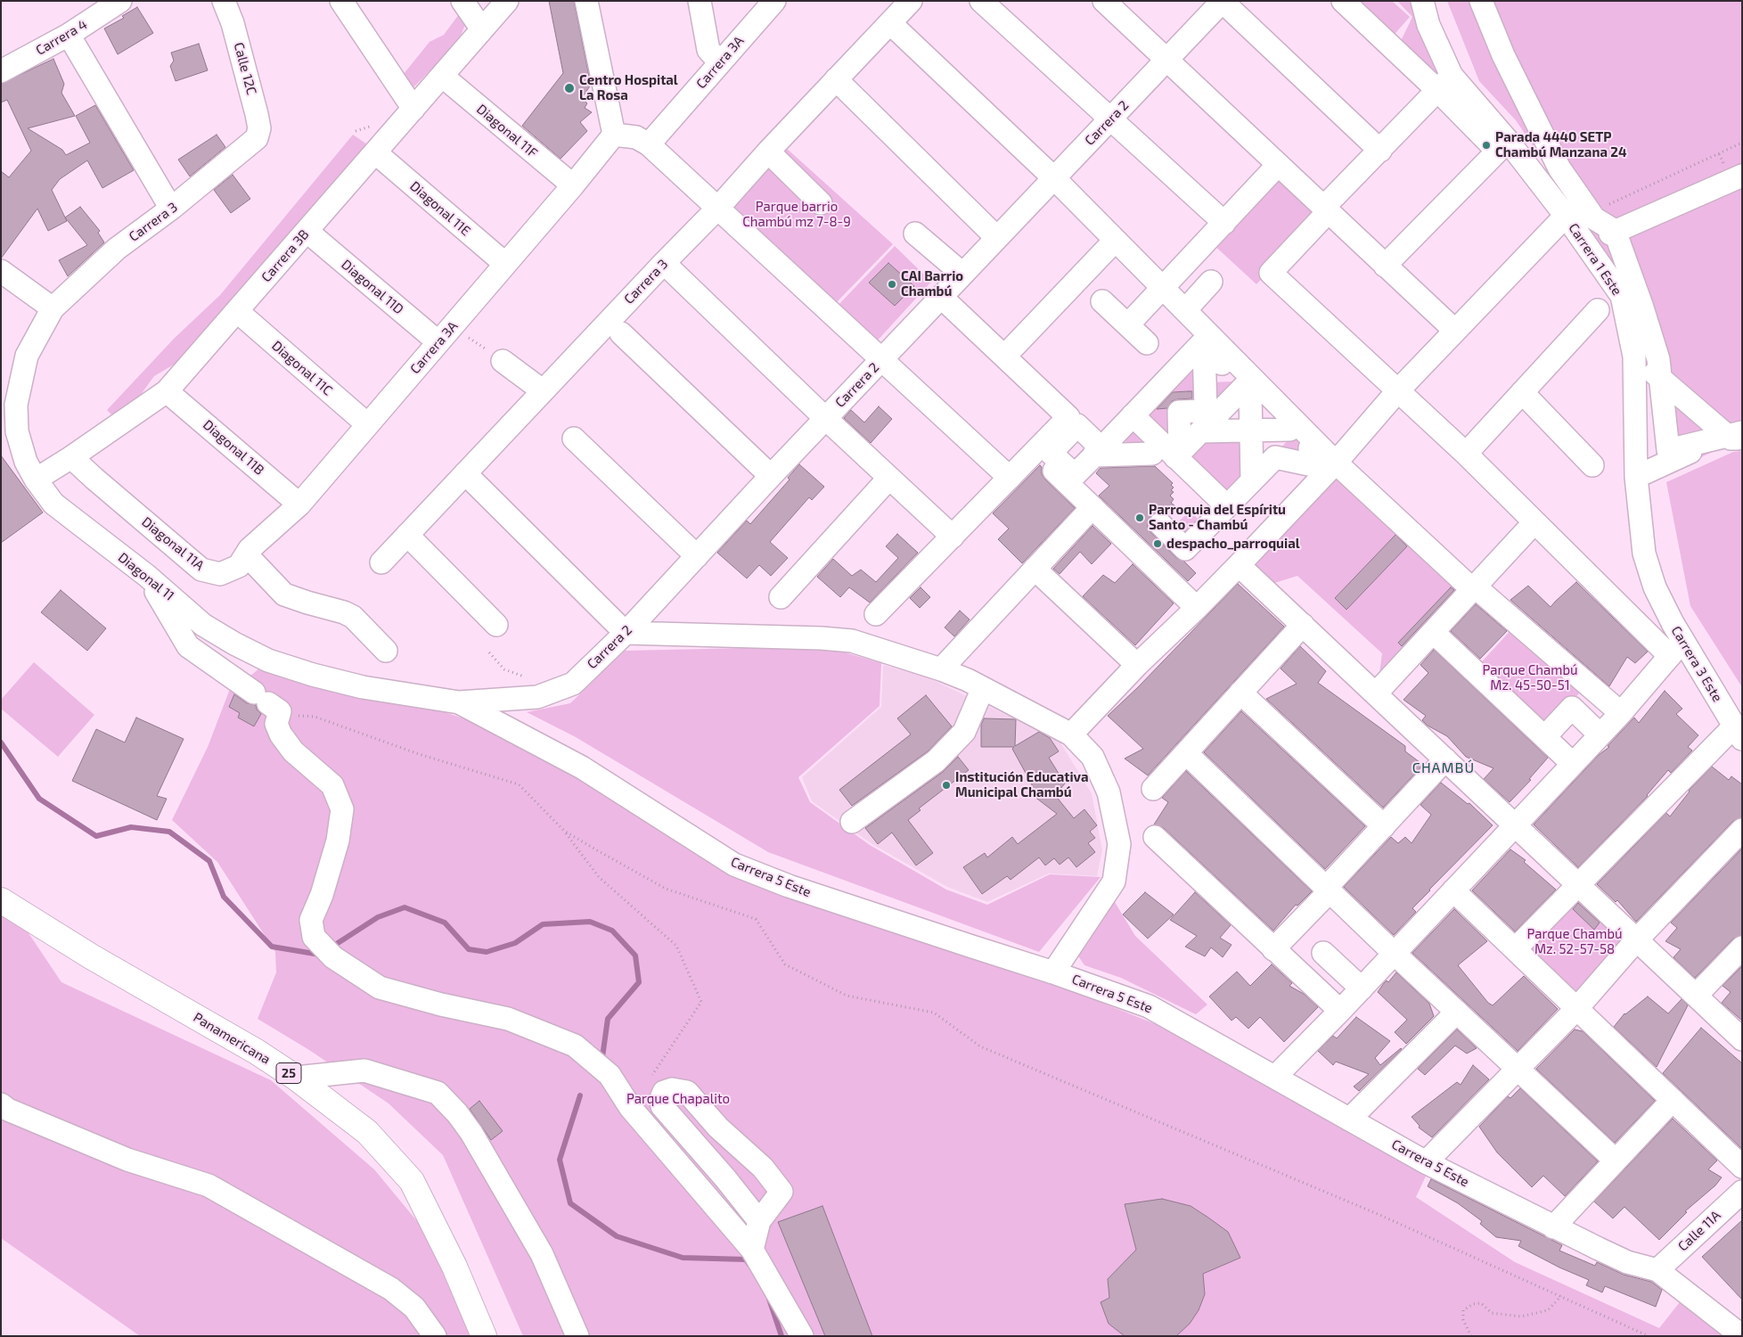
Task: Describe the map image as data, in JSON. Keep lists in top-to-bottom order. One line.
{"streets":{"main road":["Panamericana","25"],"street":["Carrera 4","Carrera 3A","Calle 12C","Carrera 2","Diagonal 11F","Diagonal 11E","Carrera 3","Carrera 3B","Carrera 1 Este","Diagonal 11D","Diagonal 11C","Diagonal 11B","Diagonal 11A","Diagonal 11","Carrera 3 Este","Carrera 5 Este","Calle 11A"]},"crossings":[["Carrera 3A","Diagonal 11F"],["Carrera 3A","Diagonal 11E"],["Carrera 3A","Diagonal 11D"],["Carrera 3A","Diagonal 11C"],["Carrera 3A","Diagonal 11B"],["Carrera 3A","Diagonal 11A"],["Calle 12C","Carrera 3"],["Carrera 2","Diagonal 11"],["Carrera 2","Carrera 5 Este"],["Diagonal 11F","Carrera 3B"],["Diagonal 11E","Carrera 3B"],["Carrera 3","Carrera 3B"],["Carrera 3","Diagonal 11"],["Carrera 3B","Diagonal 11D"],["Carrera 3B","Diagonal 11C"],["Carrera 3B","Diagonal 11B"],["Carrera 3B","Diagonal 11A"],["Carrera 3B","Diagonal 11"],["Carrera 1 Este","Carrera 3 Este"],["Diagonal 11","Carrera 5 Este"],["Carrera 5 Este","Calle 11A"]],"districts":["CHAMBÚ"],"parks":["Parque barrio Chambú mz 7-8-9","Parque Chambú Mz. 45-50-51","Parque Chambú Mz. 52-57-58","Parque Chapalito"],"places":["Centro Hospital La Rosa","Parada 4440 SETP Chambú Manzana 24","CAI Barrio Chambú","Parroquia del Espíritu Santo - Chambú","despacho_parroquial","Institución Educativa Municipal Chambú"]}
